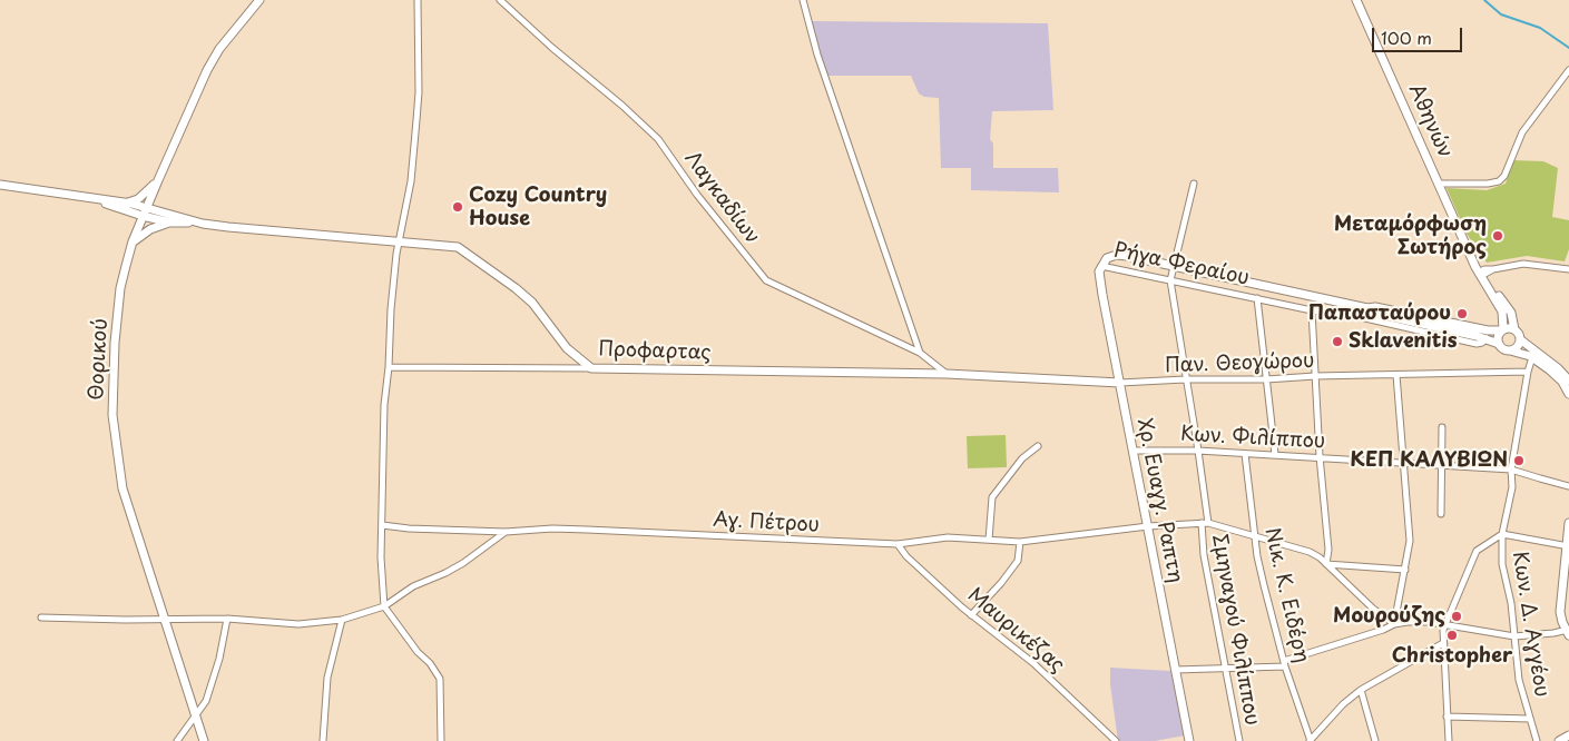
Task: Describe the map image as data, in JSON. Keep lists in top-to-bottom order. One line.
{"streets":{"street":["Αθηνών","Λαγκαδίων","Ρήγα Φεραίου","Προφαρτας","Θορικού","Παν. Θεογώρου","Κων. Φιλίππου","Χρ. Ευαγγ. Ραπτη","Αγ. Πέτρου","Νικ. Κ. Ειδέρη","Κων. Δ. Αγγέου","Σμηναγού Φιλίππου","Μαυρικέζας"]},"crossings":[["Αθηνών","Ρήγα Φεραίου"],["Λαγκαδίων","Προφαρτας"],["Ρήγα Φεραίου","Χρ. Ευαγγ. Ραπτη"],["Ρήγα Φεραίου","Σμηναγού Φιλίππου"],["Προφαρτας","Θορικού"],["Προφαρτας","Παν. Θεογώρου"],["Προφαρτας","Χρ. Ευαγγ. Ραπτη"],["Παν. Θεογώρου","Χρ. Ευαγγ. Ραπτη"],["Παν. Θεογώρου","Κων. Δ. Αγγέου"],["Παν. Θεογώρου","Σμηναγού Φιλίππου"],["Κων. Φιλίππου","Χρ. Ευαγγ. Ραπτη"],["Κων. Φιλίππου","Νικ. Κ. Ειδέρη"],["Κων. Φιλίππου","Κων. Δ. Αγγέου"],["Κων. Φιλίππου","Σμηναγού Φιλίππου"],["Χρ. Ευαγγ. Ραπτη","Αγ. Πέτρου"],["Αγ. Πέτρου","Σμηναγού Φιλίππου"],["Αγ. Πέτρου","Μαυρικέζας"]],"places":["Cozy Country House","Μεταμόρφωση Σωτήρος","Παπασταύρου","Sklavenitis","ΚΕΠ ΚΑΛΥΒΙΩΝ","Μουρούζης","Christopher"],"scale_bar":"100 m"}
